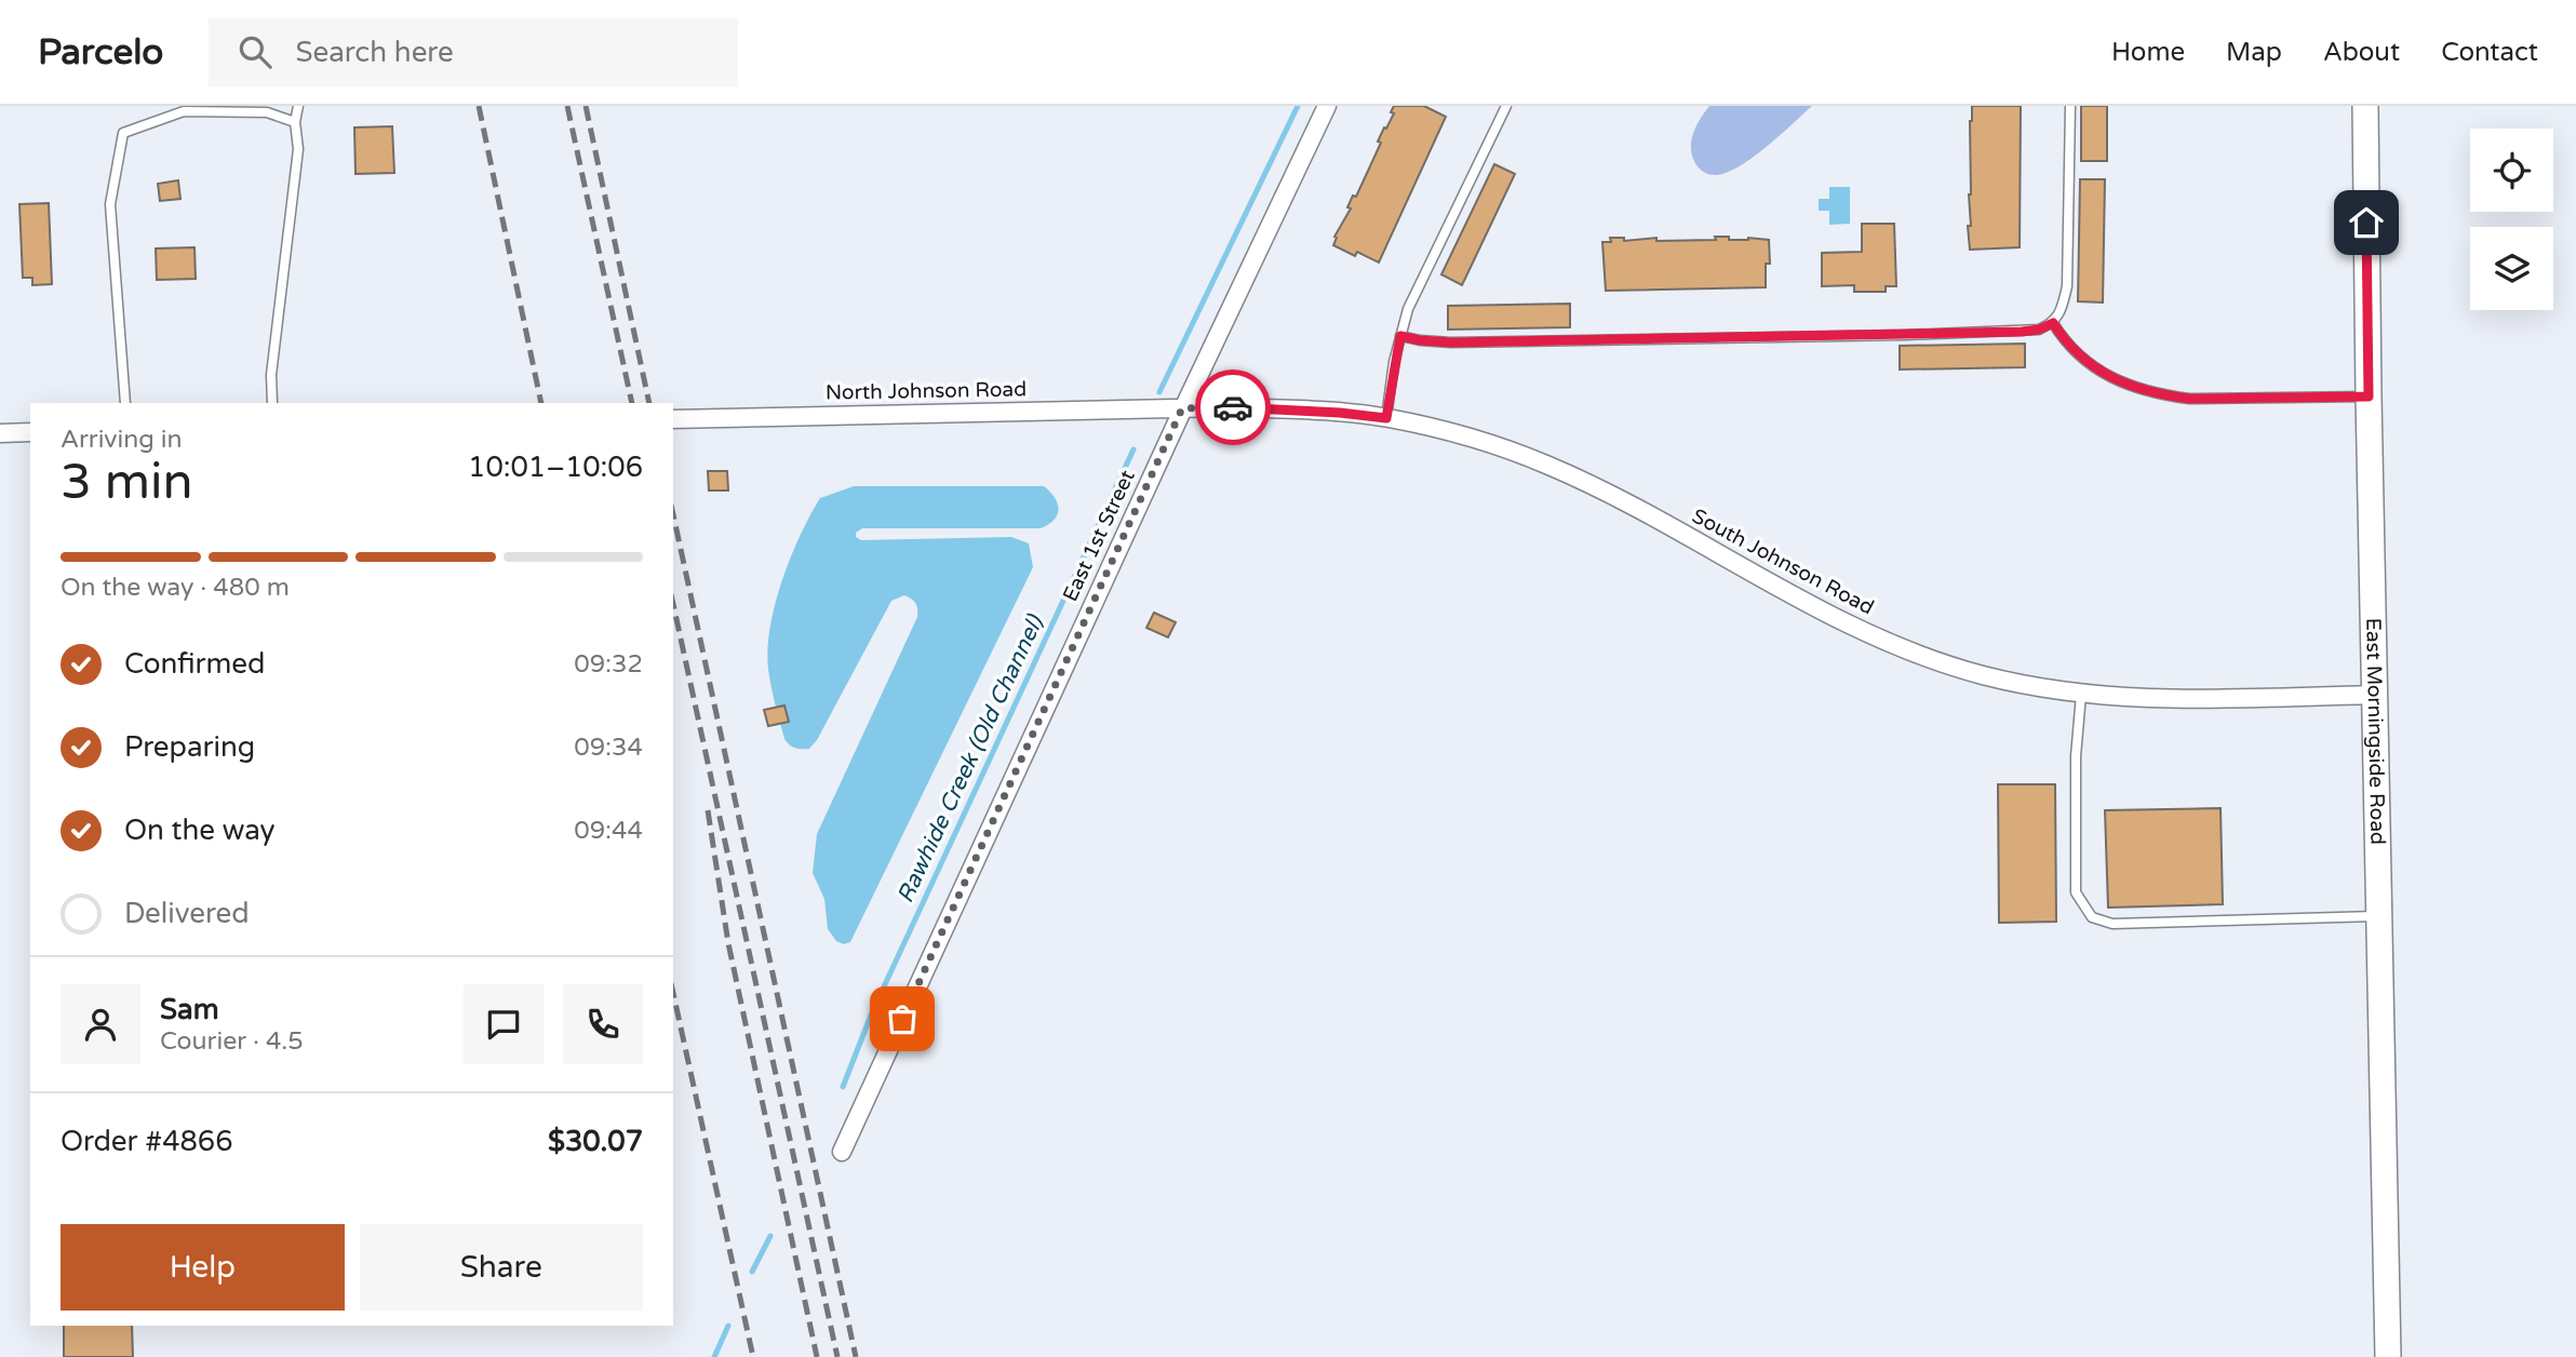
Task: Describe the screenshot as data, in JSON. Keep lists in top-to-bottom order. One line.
{"streets":{"street":["North Johnson Road","East 1st Street","South Johnson Road","East Morningside Road"]},"crossings":[["North Johnson Road","East 1st Street"],["North Johnson Road","South Johnson Road"],["East 1st Street","South Johnson Road"],["South Johnson Road","East Morningside Road"]],"water":["Rawhide Creek (Old Channel)"],"page":{"header":"Parcelo","search":"Search here","nav":["Home","Map","About","Contact"],"heading":["3 min","Arriving in","10:01–10:06"],"panel":["Sam","Courier · 4.5","Order #4866","$30.07"],"bar":"On the way · 480 m","list":[["Confirmed","09:32"],["Preparing","09:34"],["On the way","09:44"],"Delivered"],"buttons":["Help","Share"]}}
